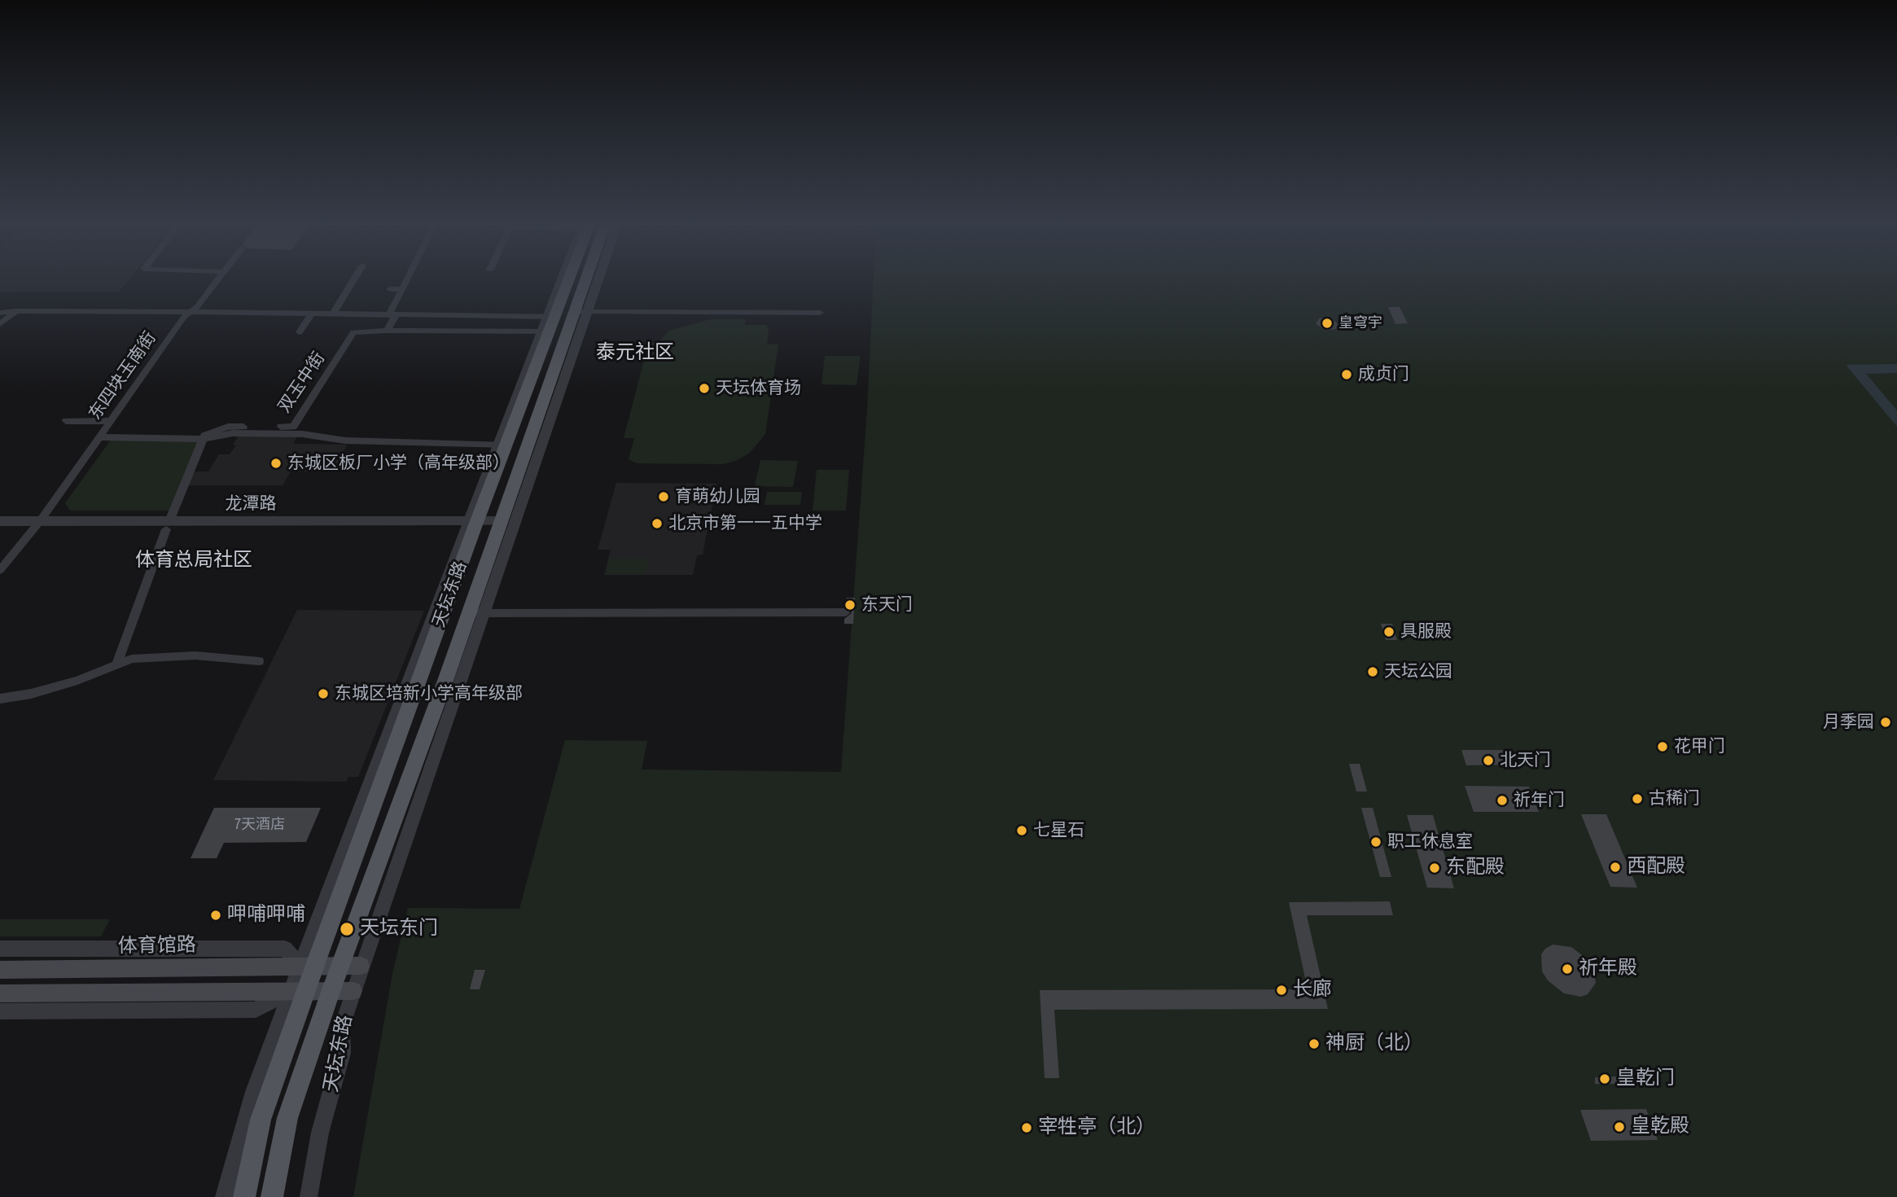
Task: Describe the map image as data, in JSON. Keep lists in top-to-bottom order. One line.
{"streets":{"main road":["天坛东路","体育馆路"],"street":["东四块玉南街","双玉中街","龙潭路"]},"crossings":[["东四块玉南街","龙潭路"],["龙潭路","天坛东路"],["天坛东路","体育馆路"]],"districts":["泰元社区","体育总局社区"],"places":["皇穹宇","成贞门","天坛体育场","东城区板厂小学（高年级部）","育萌幼儿园","北京市第一一五中学","东天门","具服殿","天坛公园","东城区培新小学高年级部","月季园","花甲门","北天门","古稀门","祈年门","七星石","职工休息室","西配殿","东配殿","呷哺呷哺","天坛东门","祈年殿","长廊","神厨（北）","皇乾门","皇乾殿","宰牲亭（北）"],"house_numbers":["7天酒店"]}
